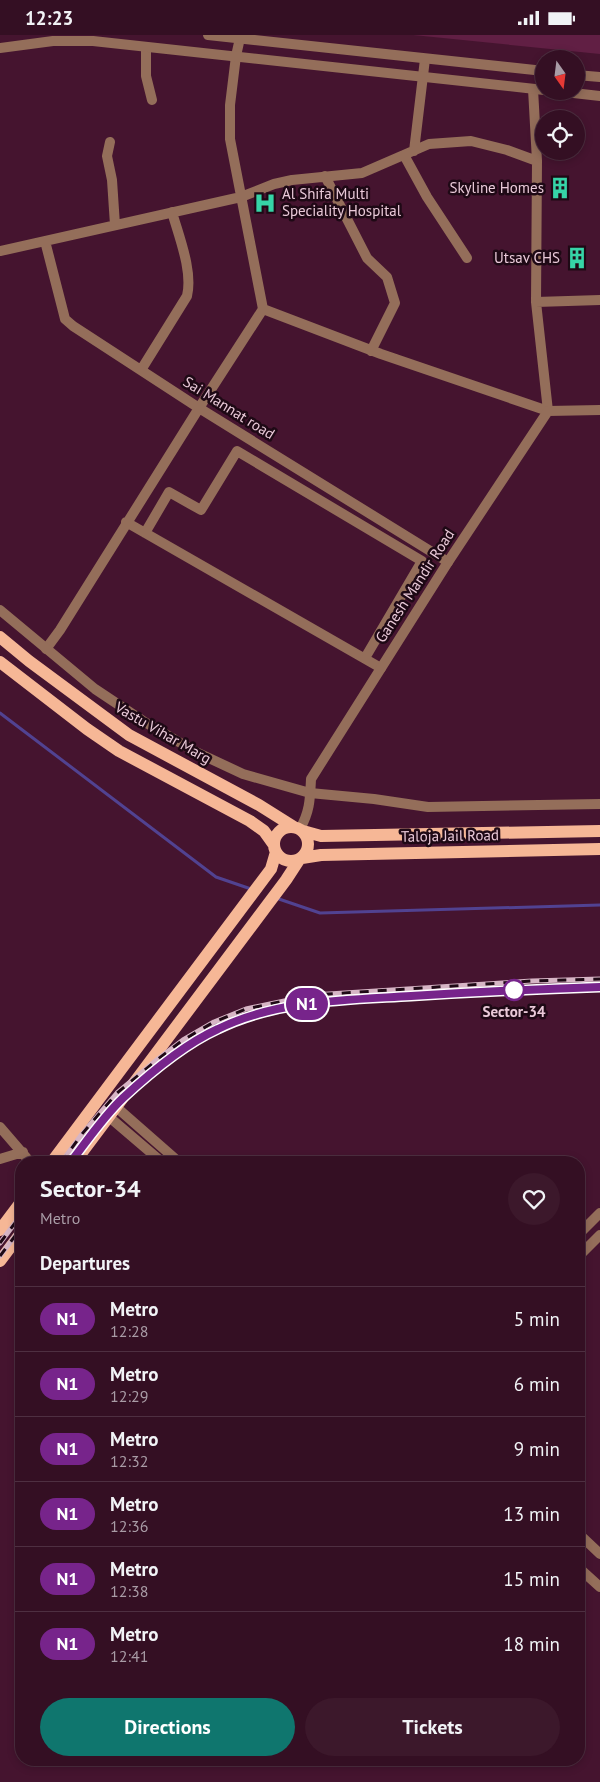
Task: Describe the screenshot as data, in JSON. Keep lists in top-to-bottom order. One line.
{"streets":{"main road":["Vastu Vihar Marg","Taloja Jail Road"],"street":["Sai Mannat road","Ganesh Mandir Road"]},"crossings":[["Sai Mannat road","Ganesh Mandir Road"],["Ganesh Mandir Road","Vastu Vihar Marg"],["Ganesh Mandir Road","Taloja Jail Road"],["Vastu Vihar Marg","Taloja Jail Road"]],"places":{"building":["Skyline Homes","Utsav CHS"],"hospital":["Al Shifa Multi Speciality Hospital"],"other":["Sector-34"]},"lines":["metro line N1"],"north":"bottom","page":{"status":"12:23","on_map":"N1","heading":[["Sector-34","Metro"],"Departures"],"list":[{"mark":"N1","name":"Metro","note":"12:28","value":"5 min"},{"mark":"N1","name":"Metro","note":"12:29","value":"6 min"},{"mark":"N1","name":"Metro","note":"12:32","value":"9 min"},{"mark":"N1","name":"Metro","note":"12:36","value":"13 min"},{"mark":"N1","name":"Metro","note":"12:38","value":"15 min"},{"mark":"N1","name":"Metro","note":"12:41","value":"18 min"}],"buttons":["Directions","Tickets"]}}
